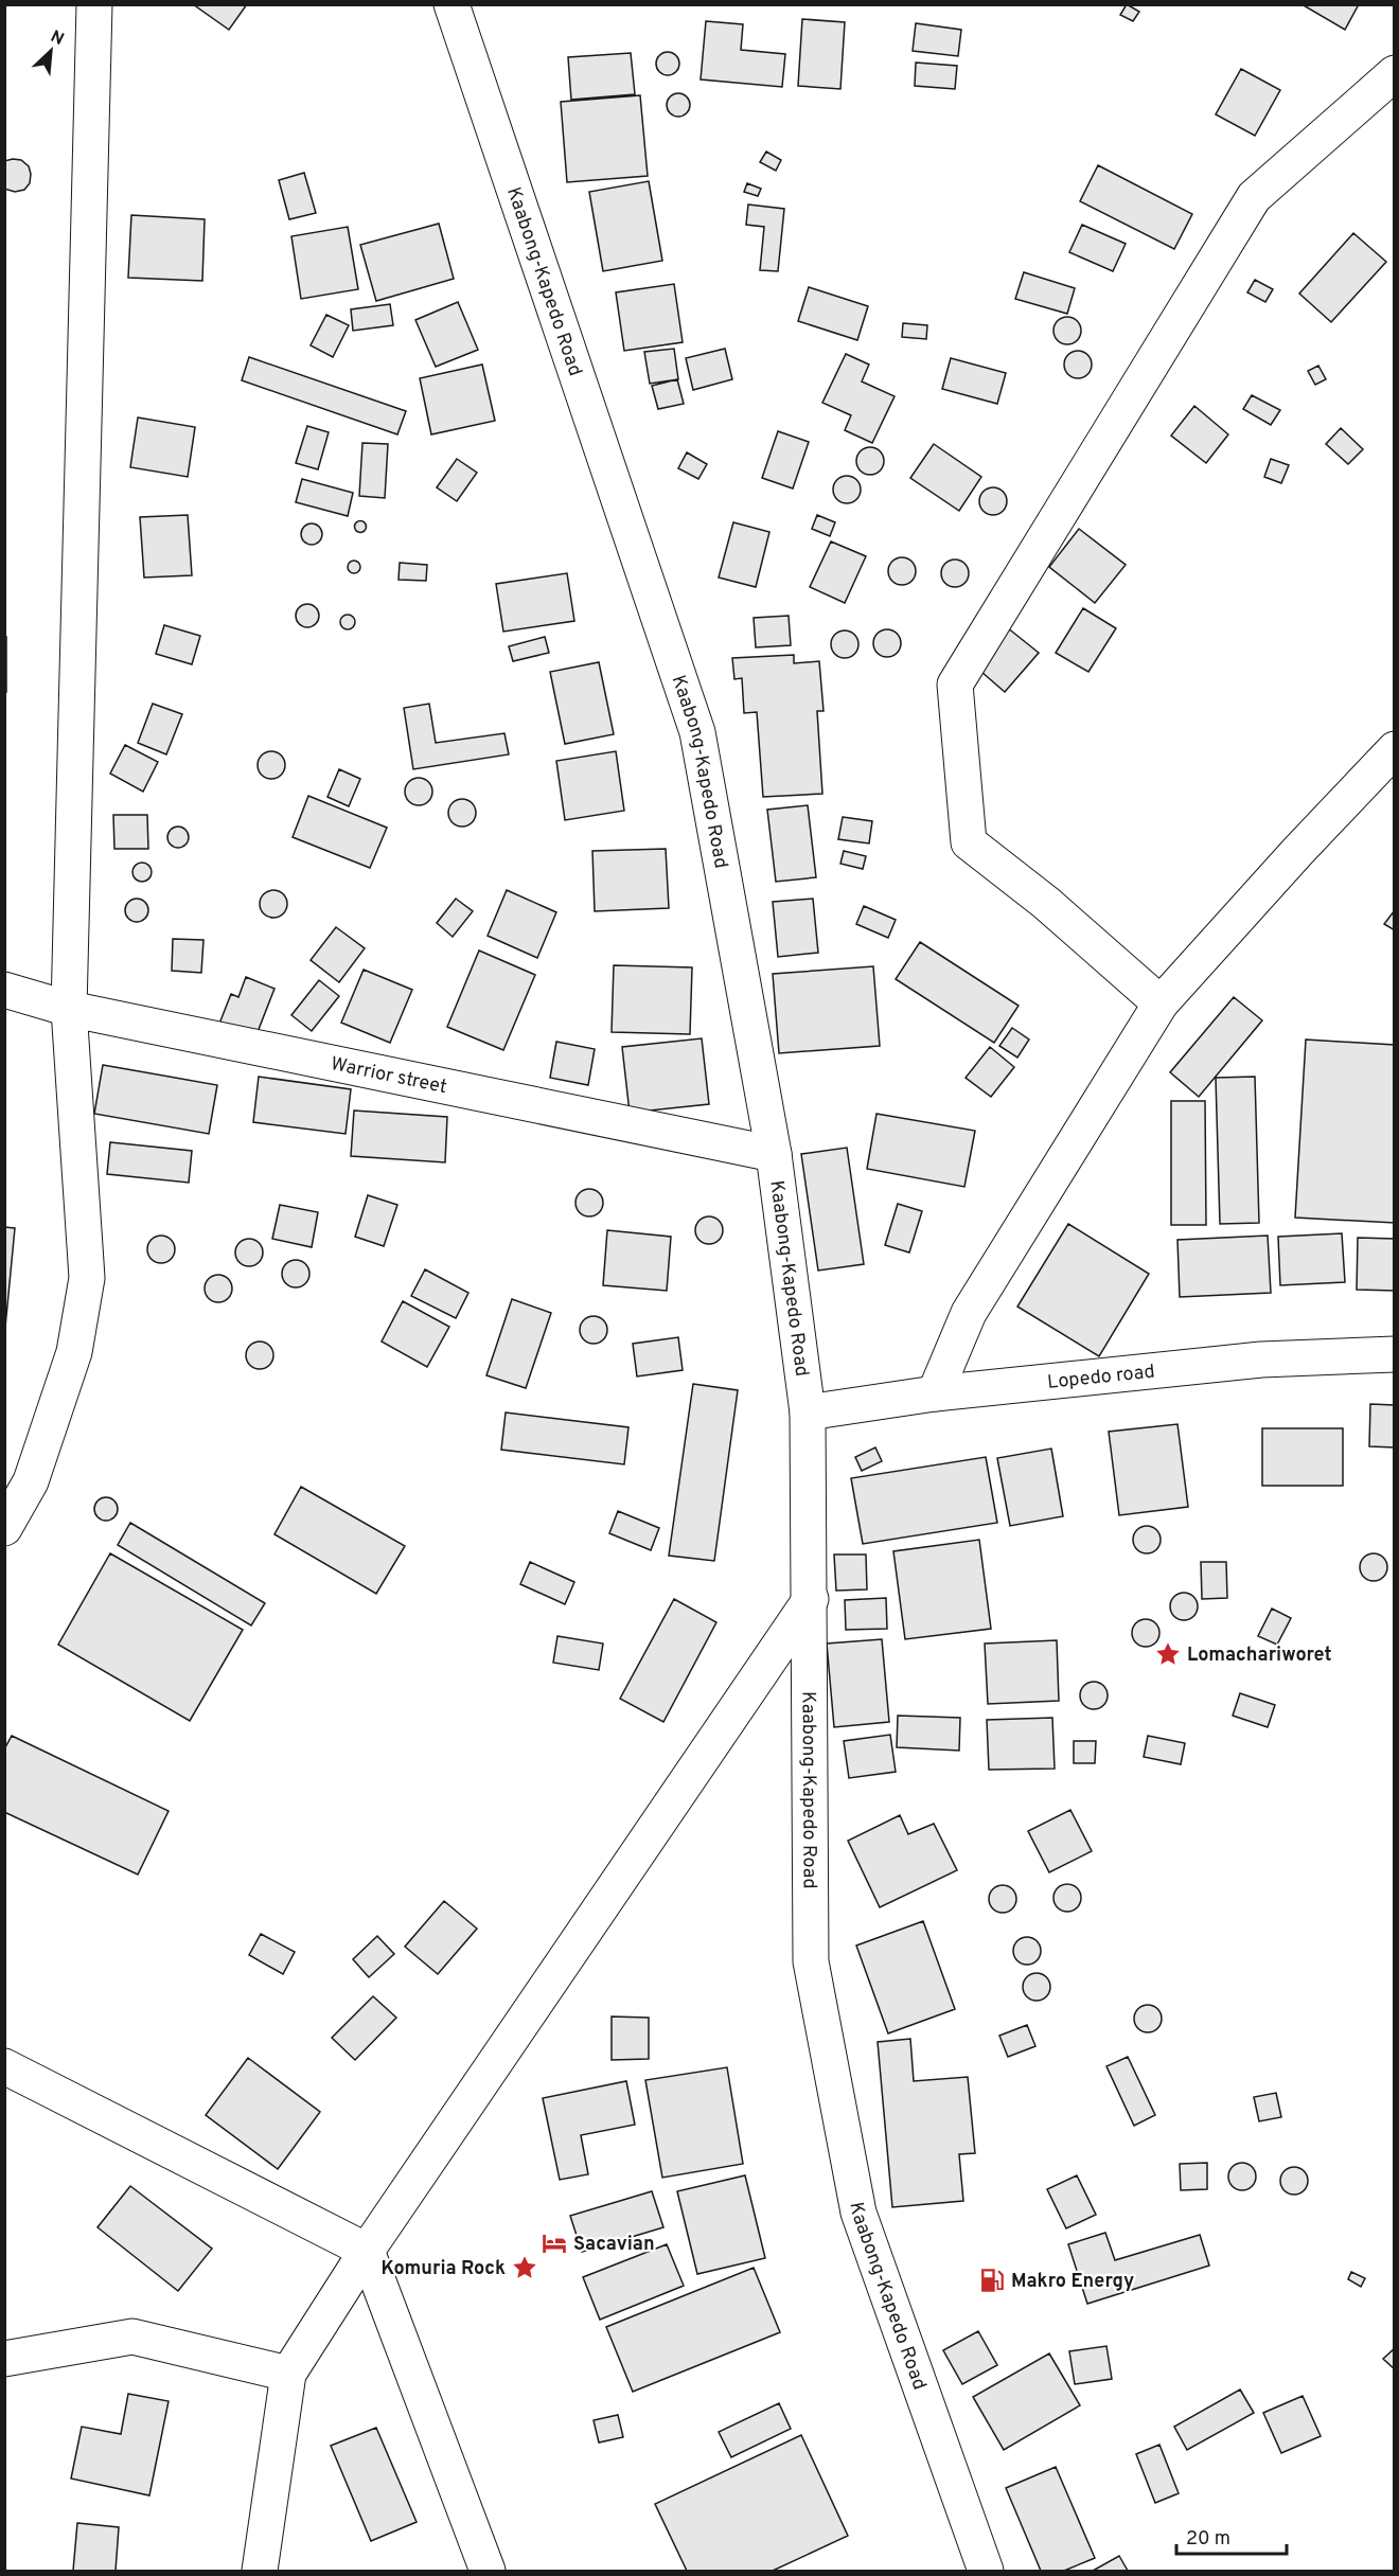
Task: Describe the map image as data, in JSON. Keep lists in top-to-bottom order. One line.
{"streets":{"street":["Kaabong-Kapedo Road","Warrior street","Lopedo road"]},"crossings":[["Kaabong-Kapedo Road","Warrior street"],["Kaabong-Kapedo Road","Lopedo road"]],"places":{"place":["Lomachariworet","Komuria Rock"],"hotel":["Sacavian"],"fuel station":["Makro Energy"]},"scale_bar":"20 m","north":"top right"}
